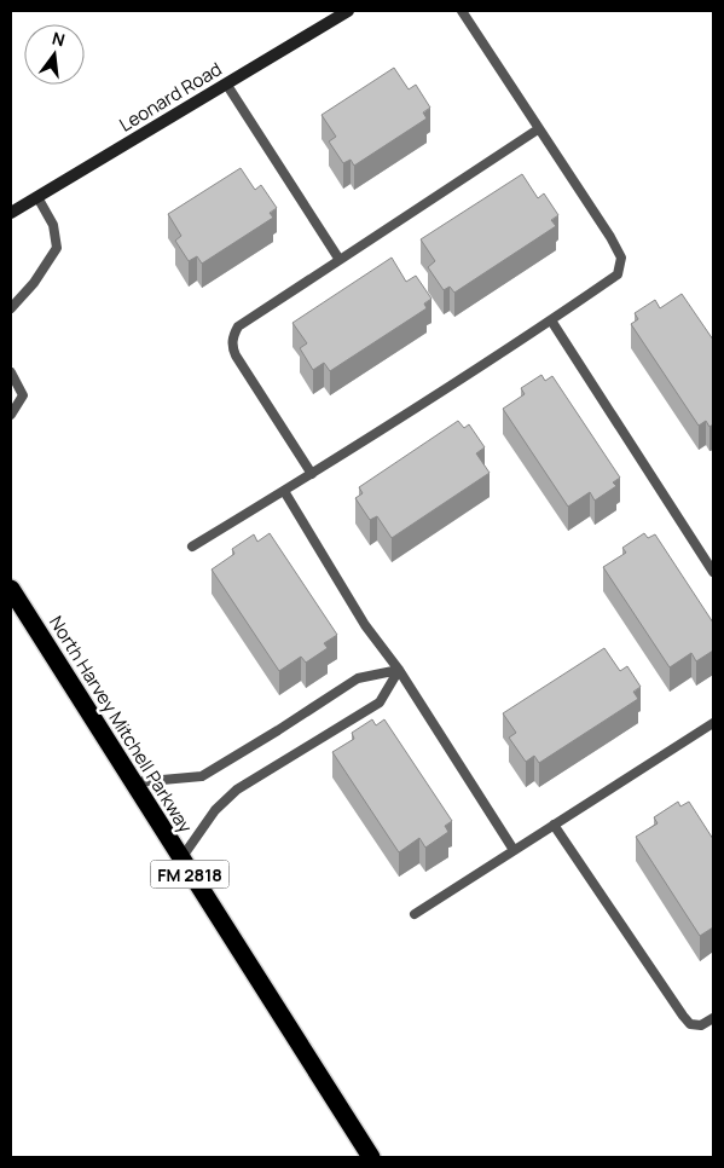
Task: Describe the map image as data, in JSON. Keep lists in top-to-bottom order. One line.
{"streets":{"highway":["North Harvey Mitchell Parkway","FM 2818"],"street":["Leonard Road"]},"north":"top"}
